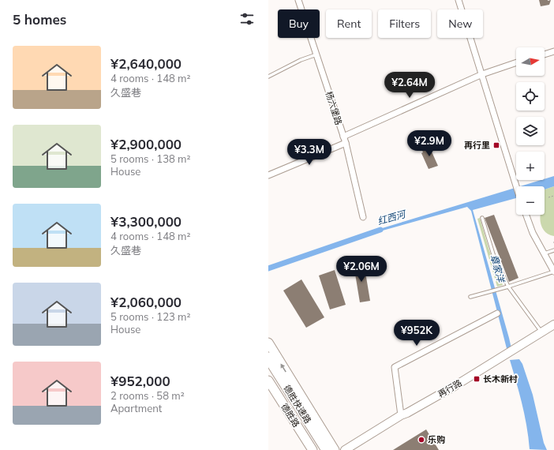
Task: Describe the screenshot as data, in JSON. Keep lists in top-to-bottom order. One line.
{"streets":{"highway":["德胜快速路"],"main road":["德胜路"],"street":["杨六堡路","再行路"]},"water":["红西河","章家洋"],"places":{"transit":["再行里","长木新村"],"other":["乐购"]},"north":"right","page":{"heading":"5 homes","chip":["Buy","Rent","Filters","New"],"list":[{"name":"¥2,640,000","note":"4 rooms · 148 m² · 久盛巷"},{"name":"¥2,900,000","note":"5 rooms · 138 m² · House"},{"name":"¥3,300,000","note":"4 rooms · 148 m² · 久盛巷"},{"name":"¥2,060,000","note":"5 rooms · 123 m² · House"},{"name":"¥952,000","note":"2 rooms · 58 m² · Apartment"}],"map_buttons":["+","−"],"price":["¥2.64M","¥2.9M","¥3.3M","¥2.06M","¥952K"]}}
